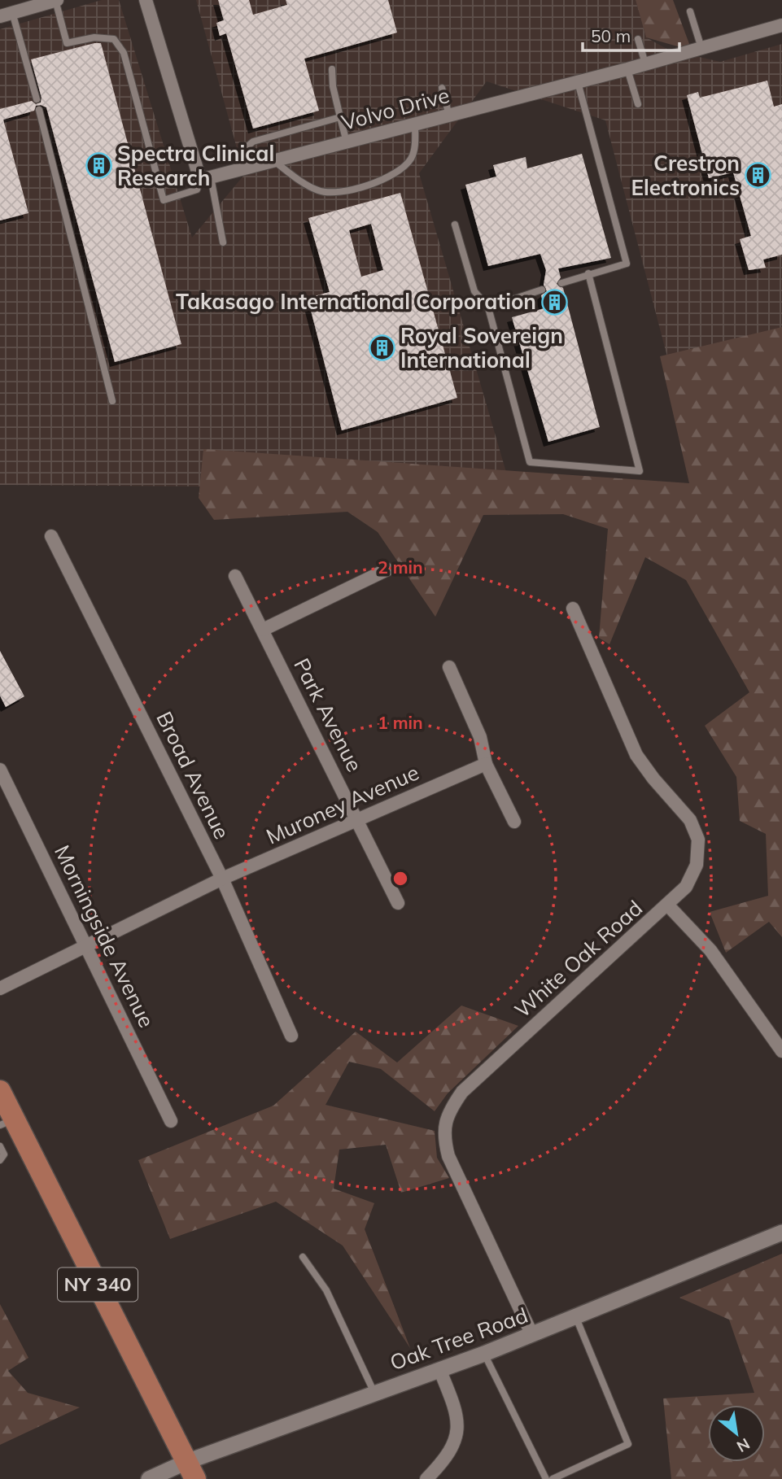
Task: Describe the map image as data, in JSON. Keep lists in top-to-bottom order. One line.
{"streets":{"main road":["NY 340"],"street":["Volvo Drive","Park Avenue","Broad Avenue","Muroney Avenue","Morningside Avenue","White Oak Road","Oak Tree Road"]},"crossings":[["Park Avenue","Muroney Avenue"],["Broad Avenue","Muroney Avenue"],["Muroney Avenue","Morningside Avenue"],["White Oak Road","Oak Tree Road"],["NY 340","Oak Tree Road"]],"places":{"building":["Spectra Clinical Research","Crestron Electronics","Takasago International Corporation","Royal Sovereign International"]},"scale_bar":"50 m","north":"bottom right","rings":["2 min","1 min"]}
